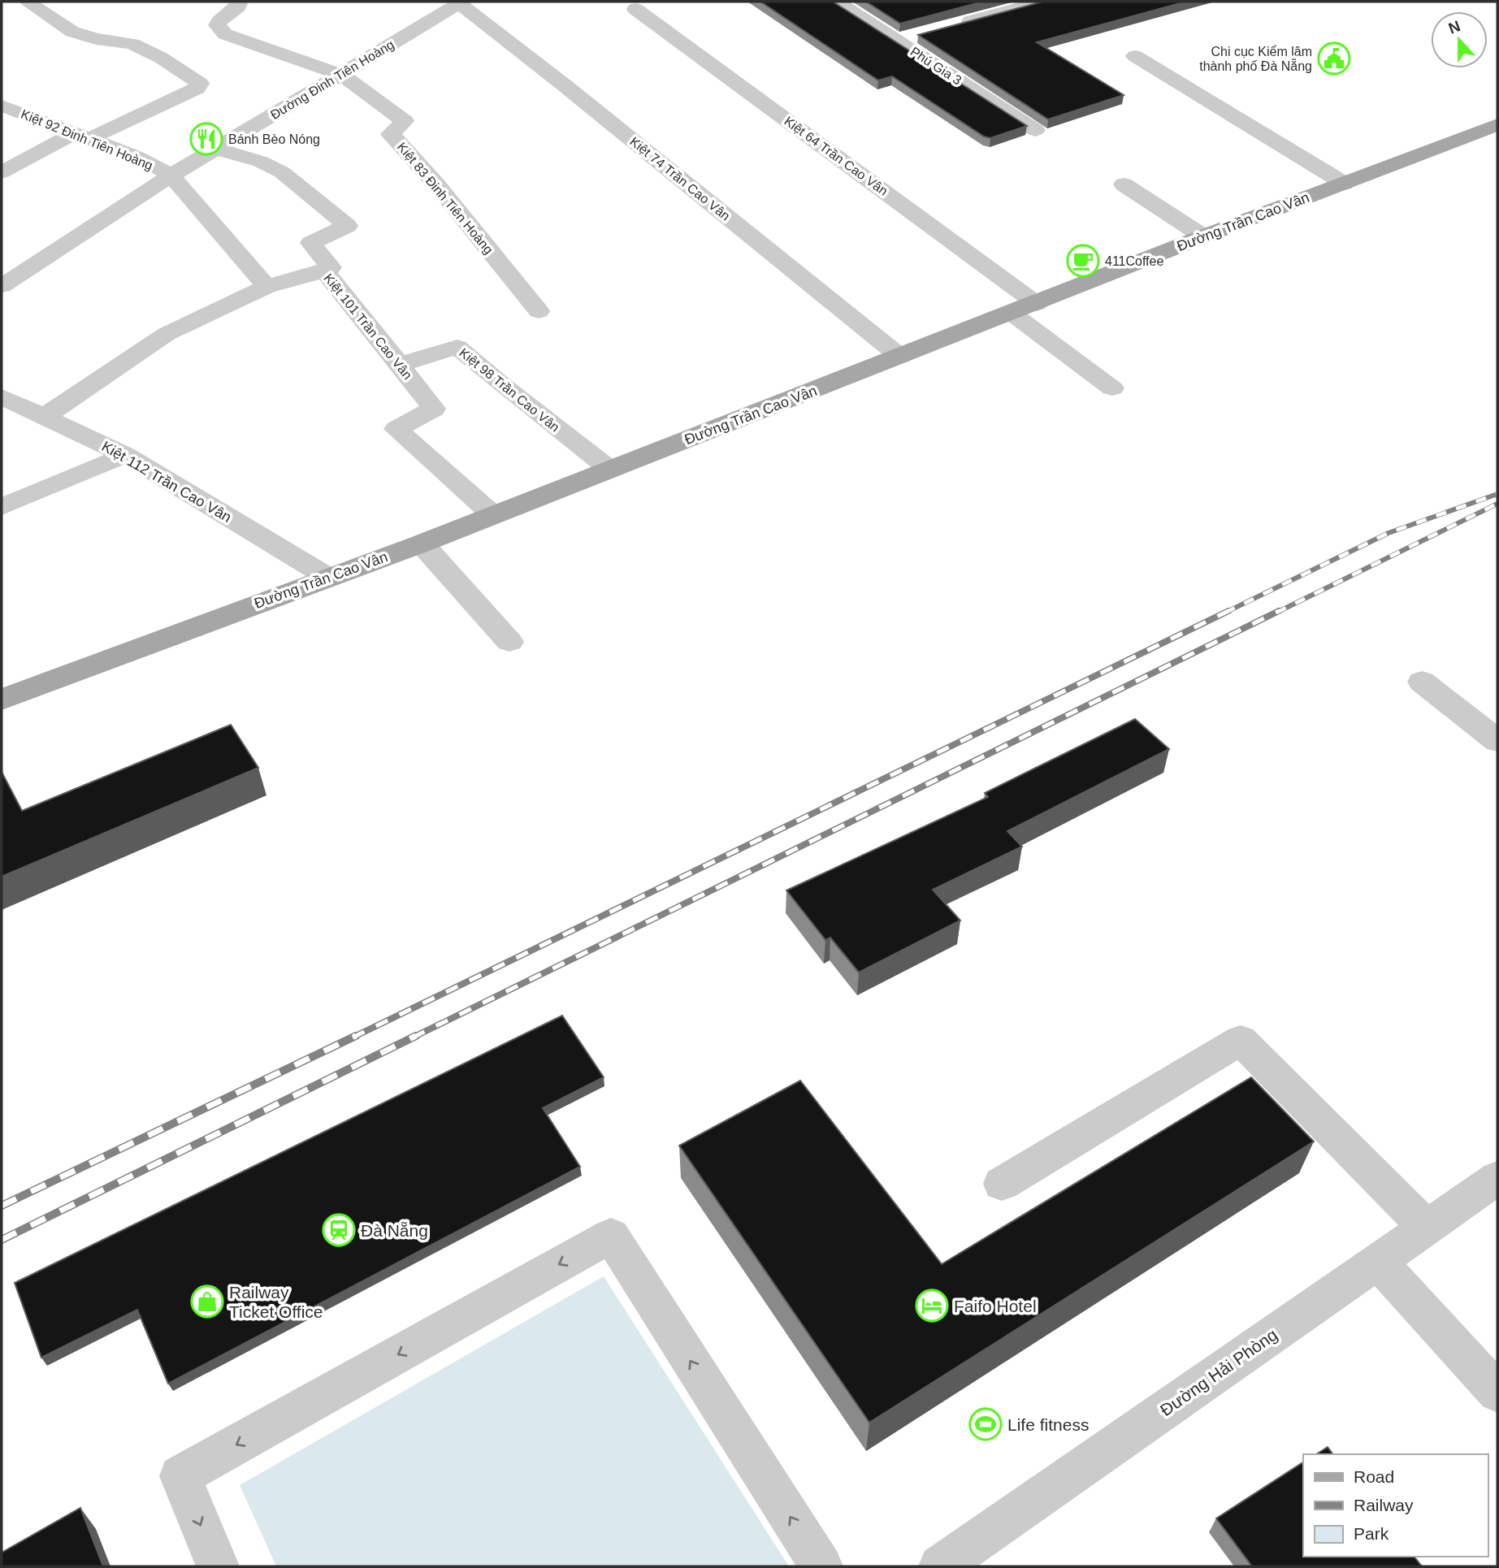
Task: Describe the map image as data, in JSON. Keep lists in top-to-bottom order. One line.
{"streets":{"main road":["Đường Trần Cao Vân"],"street":["Phú Gia 3","Đường Đinh Tiên Hoàng","Kiệt 92 Đinh Tiên Hoàng","Kiệt 64 Trần Cao Vân","Kiệt 74 Trần Cao Vân","Kiệt 83 Đinh Tiên Hoàng","Kiệt 101 Trần Cao Vân","Kiệt 98 Trần Cao Vân","Kiệt 112 Trần Cao Vân","Đường Hải Phòng"]},"crossings":[["Đường Đinh Tiên Hoàng","Kiệt 92 Đinh Tiên Hoàng"],["Đường Đinh Tiên Hoàng","Kiệt 74 Trần Cao Vân"],["Đường Đinh Tiên Hoàng","Kiệt 83 Đinh Tiên Hoàng"],["Kiệt 64 Trần Cao Vân","Đường Trần Cao Vân"],["Kiệt 74 Trần Cao Vân","Đường Trần Cao Vân"],["Đường Trần Cao Vân","Kiệt 101 Trần Cao Vân"],["Đường Trần Cao Vân","Kiệt 98 Trần Cao Vân"],["Đường Trần Cao Vân","Kiệt 112 Trần Cao Vân"],["Kiệt 101 Trần Cao Vân","Kiệt 98 Trần Cao Vân"],["Kiệt 101 Trần Cao Vân","Kiệt 112 Trần Cao Vân"]],"places":{"public building":["Chi cục Kiểm lâm thành phố Đà Nẵng"],"restaurant":["Bánh Bèo Nóng"],"cafe":["411Coffee"],"station":["Đà Nẵng"],"shop":["Railway Ticket Office"],"hotel":["Faifo Hotel"],"sports":["Life fitness"]},"legend":["Road","Railway","Park"],"north":"top"}
